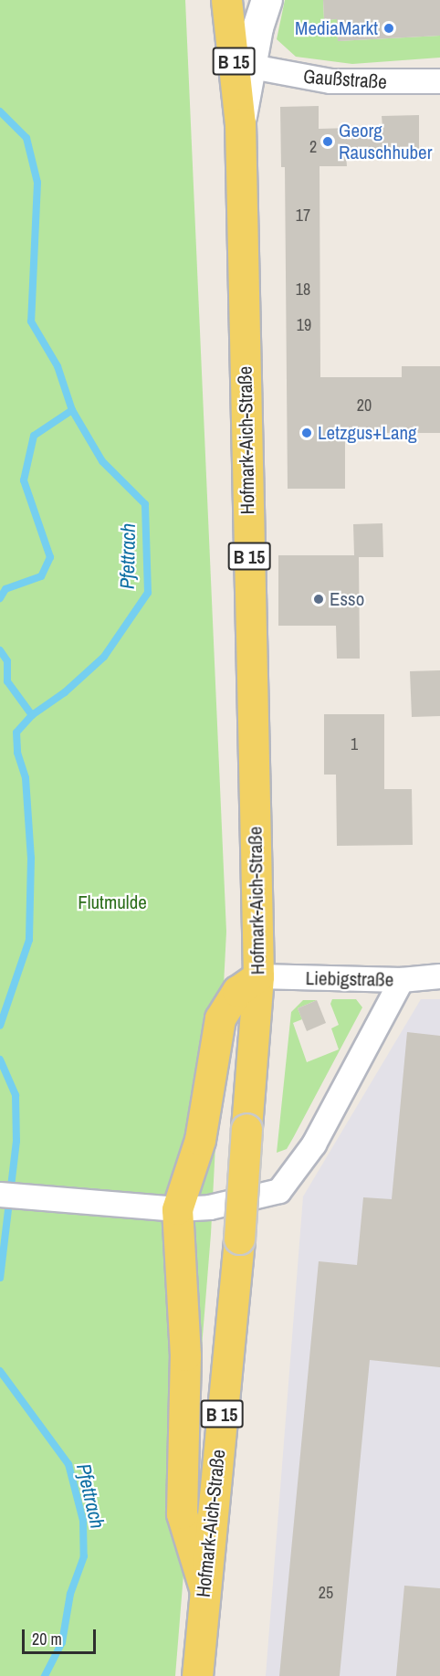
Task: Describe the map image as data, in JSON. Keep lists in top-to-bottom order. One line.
{"streets":{"main road":["B 15","Hofmark-Aich-Straße"],"street":["Gaußstraße","Liebigstraße"]},"crossings":[["Gaußstraße","Hofmark-Aich-Straße"],["Hofmark-Aich-Straße","Liebigstraße"]],"water":["Pfettrach"],"parks":["Flutmulde"],"places":["MediaMarkt","Georg Rauschhuber","Letzgus+Lang","Esso"],"house_numbers":["2","17","18","19","20","1","25"],"scale_bar":"20 m"}
